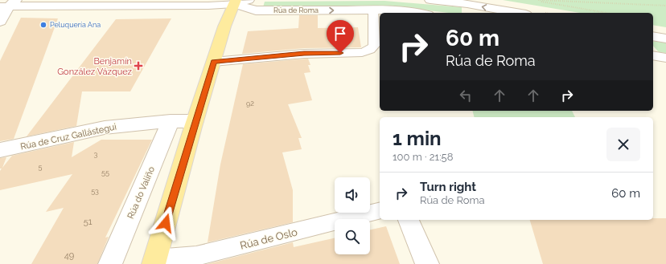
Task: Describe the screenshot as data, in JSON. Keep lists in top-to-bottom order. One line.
{"streets":{"street":["Rúa de Roma","Rúa de Cruz Gallástegui","Rúa do Valiño"],"lane":["Rúa de Oslo"]},"crossings":[["Rúa de Cruz Gallástegui","Rúa do Valiño"]],"one_way":["Rúa de Roma"],"places":{"other":["Peluquería Ana"],"health":["Benjamín González Vázquez"]},"house_numbers":["92","3","5","55","53","51","49"],"page":{"turn":["60 m","Rúa de Roma"],"heading":["1 min","100 m · 21:58"],"list":[{"name":"Turn right","note":"Rúa de Roma","value":"60 m"}]}}
